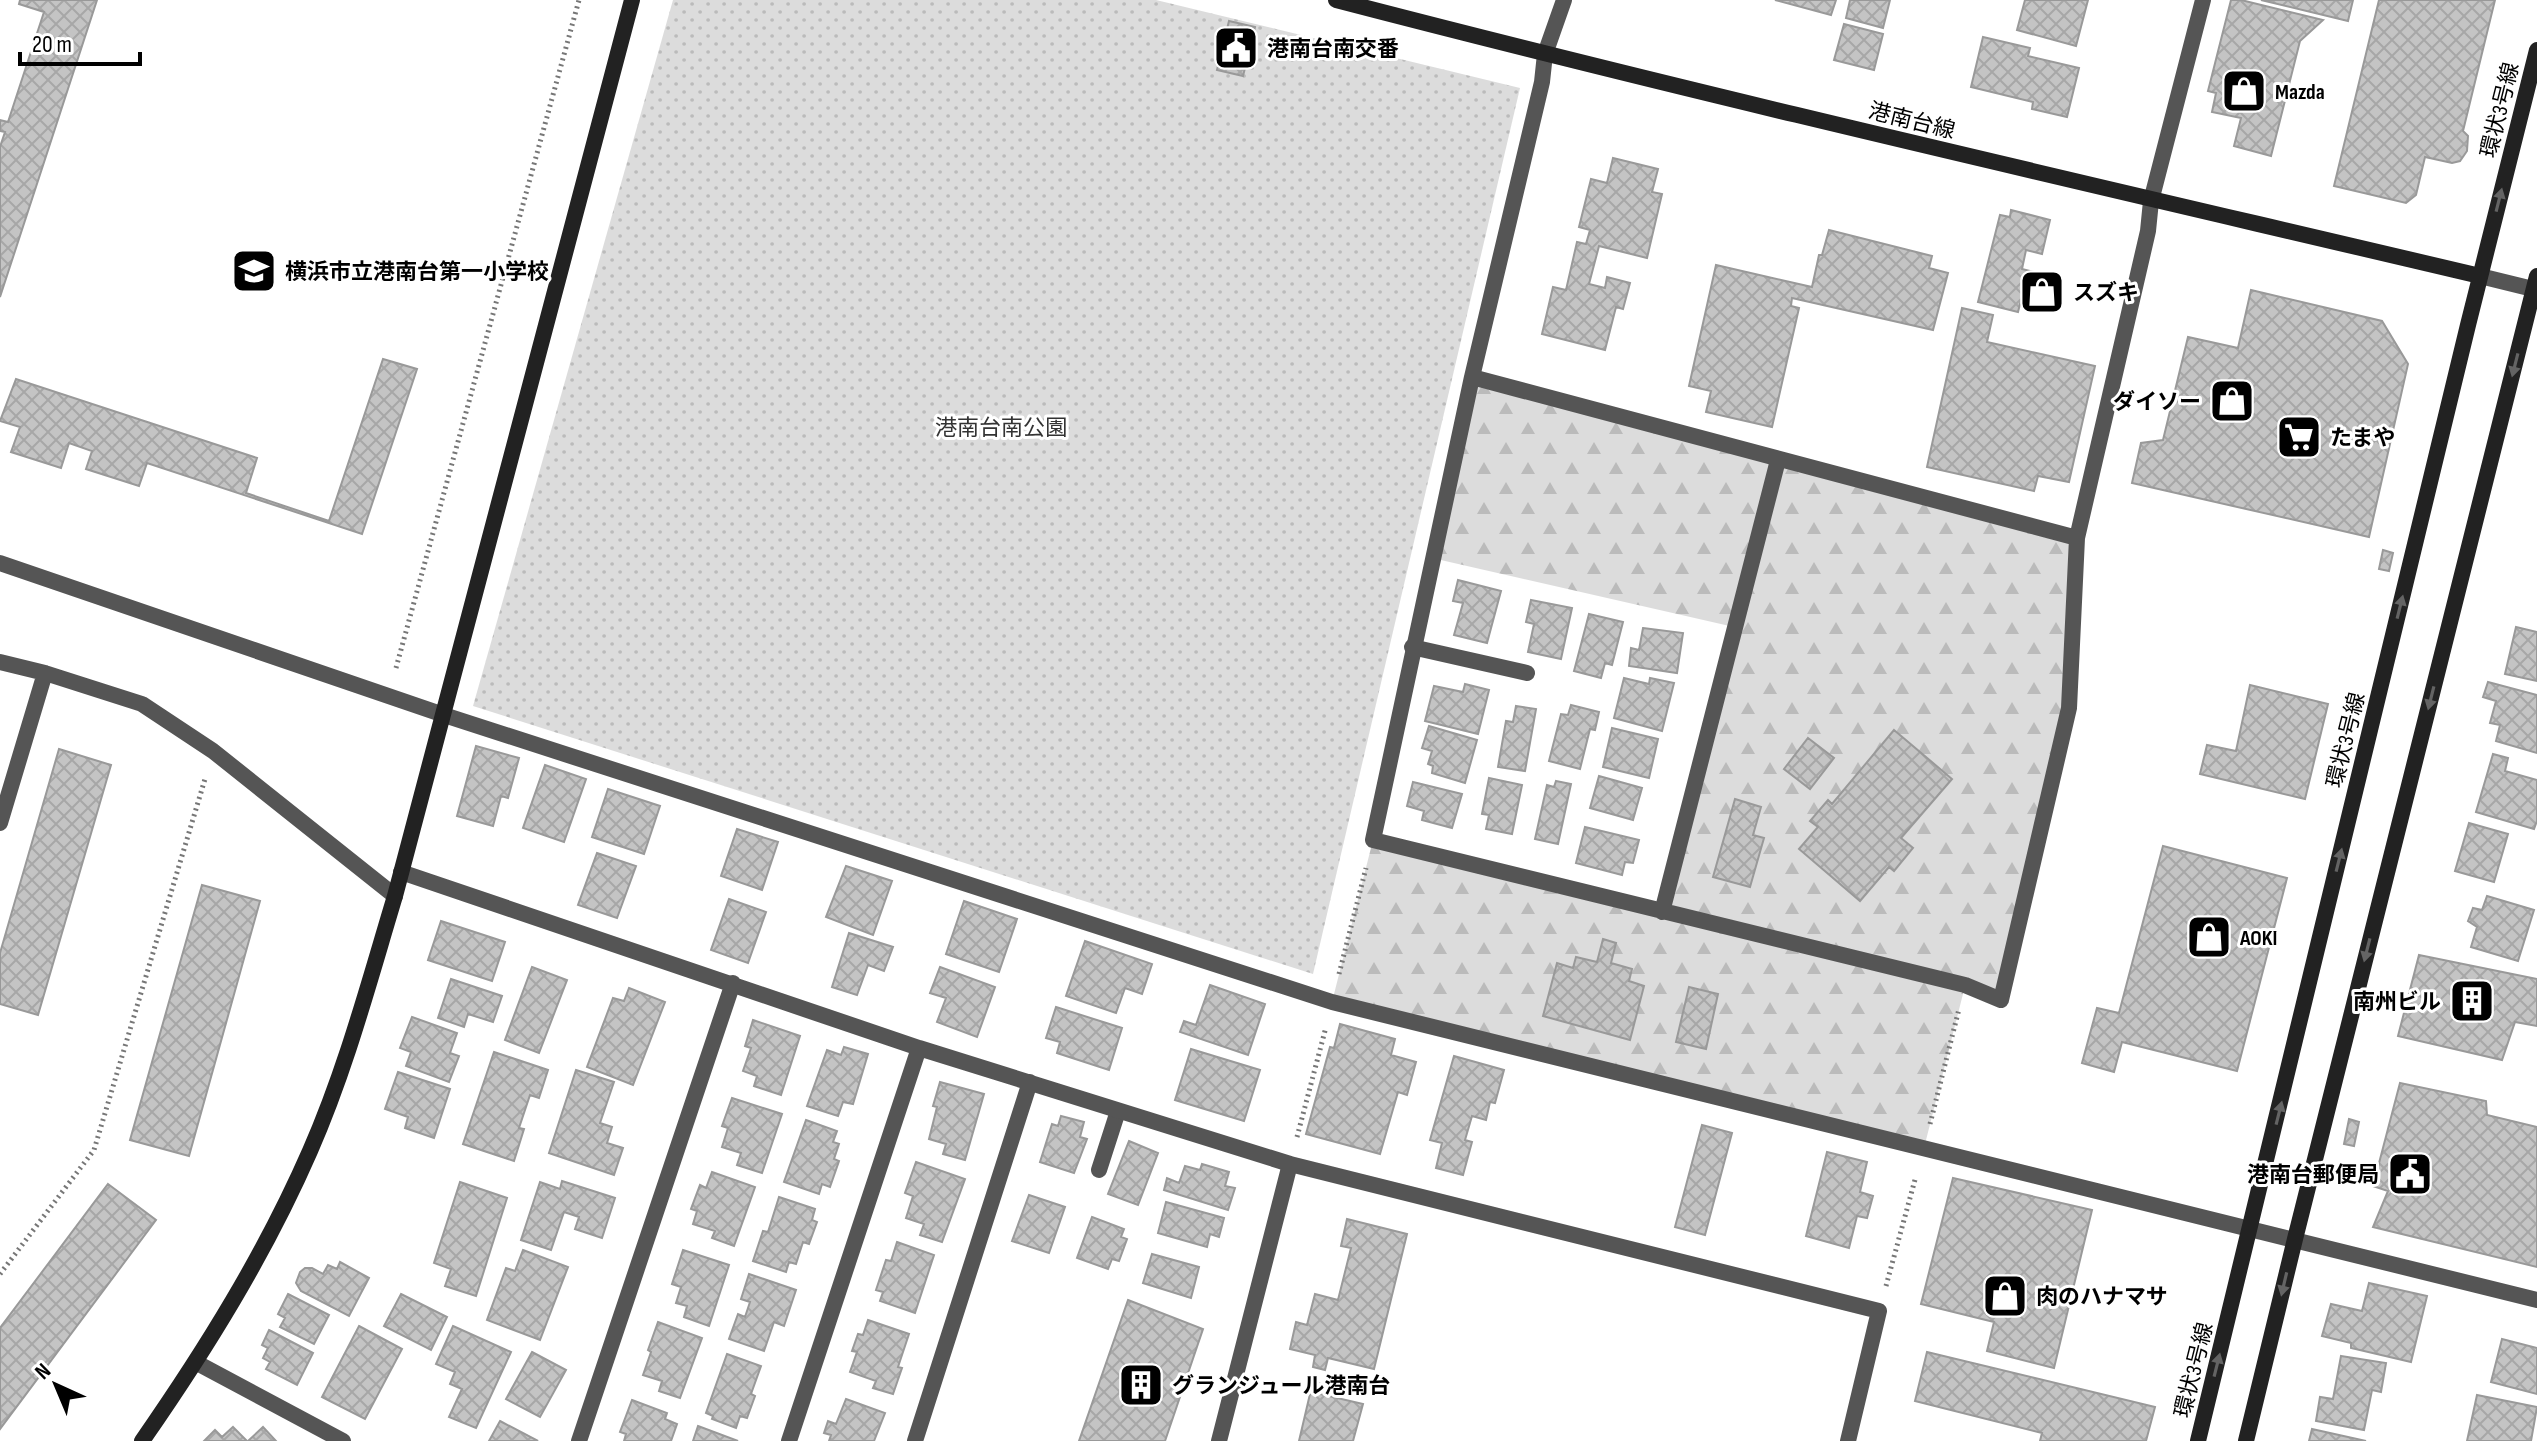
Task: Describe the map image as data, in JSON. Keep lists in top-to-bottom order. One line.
{"streets":{"street":["環状3号線","港南台線"]},"crossings":[["環状3号線","港南台線"]],"parks":["港南台南公園"],"places":{"public building":["港南台南交番","港南台郵便局"],"shop":["Mazda","スズキ","ダイソー","AOKI","肉のハナマサ"],"school or university":["横浜市立港南台第一小学校"],"supermarket":["たまや"],"building":["南州ビル","グランジュール港南台"]},"scale_bar":"20 m","north":"top left"}
